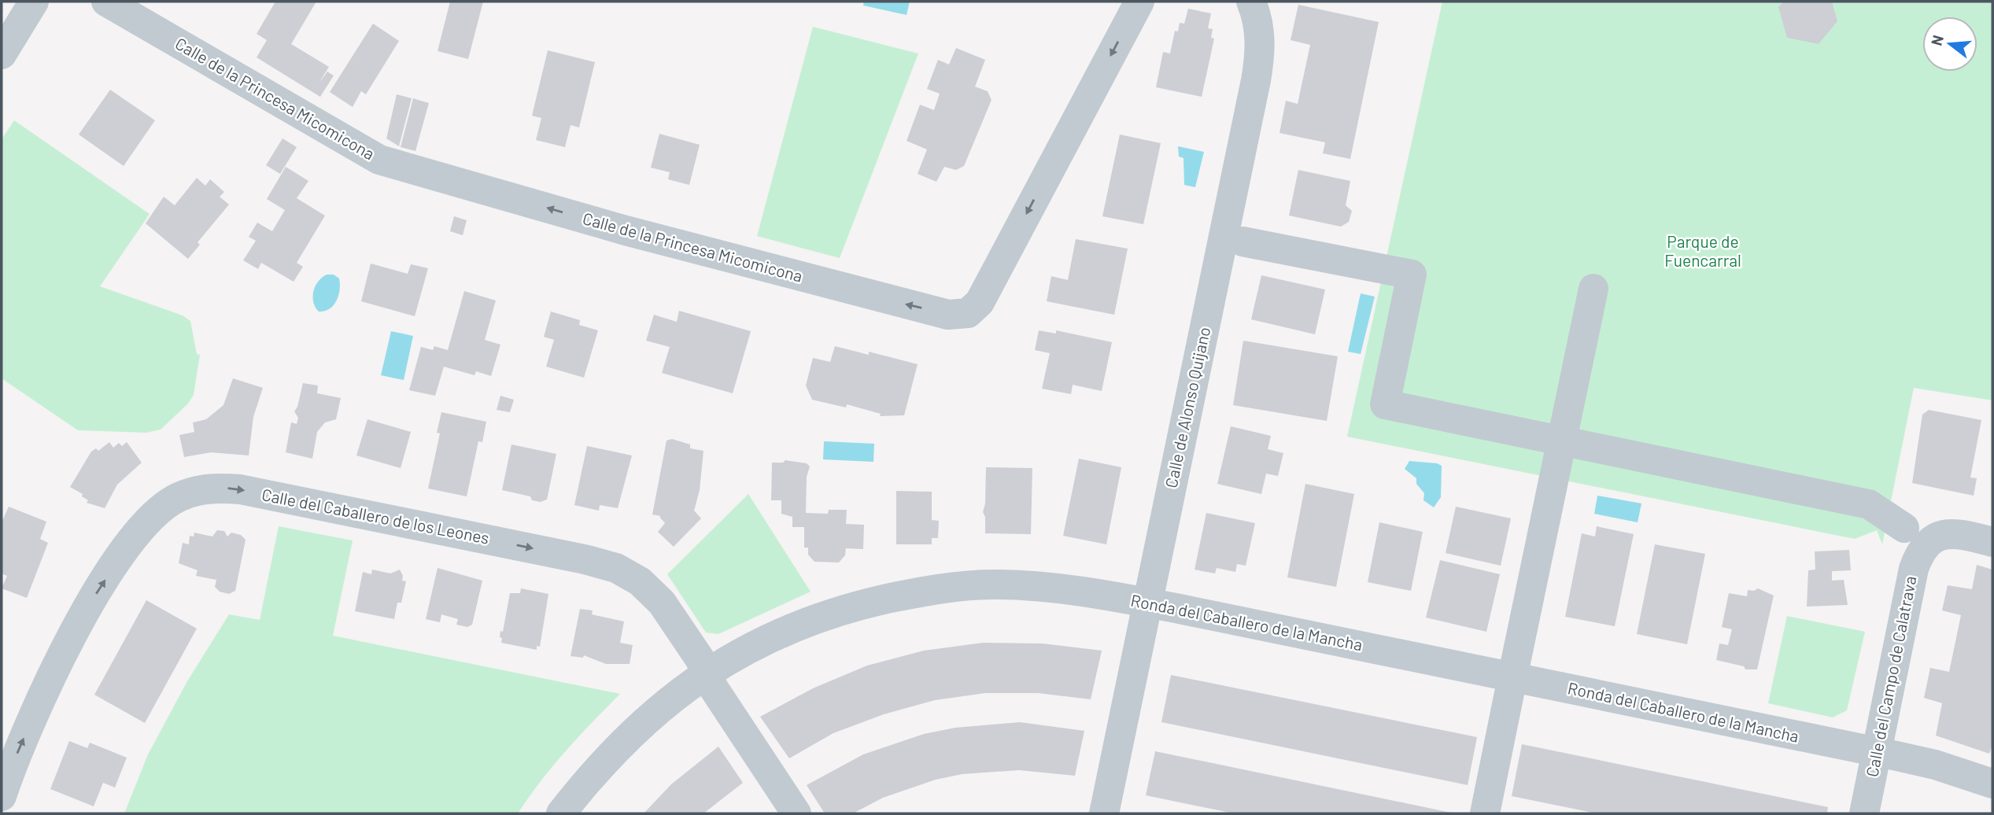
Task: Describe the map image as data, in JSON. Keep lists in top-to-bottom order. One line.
{"streets":{"street":["Calle de la Princesa Micomicona","Calle de Alonso Quijano","Calle del Caballero de los Leones","Ronda del Caballero de la Mancha","Calle del Campo de Calatrava"]},"crossings":[["Calle de Alonso Quijano","Ronda del Caballero de la Mancha"],["Calle del Caballero de los Leones","Ronda del Caballero de la Mancha"],["Ronda del Caballero de la Mancha","Calle del Campo de Calatrava"]],"one_way":["Calle de la Princesa Micomicona"],"parks":["Parque de Fuencarral"],"north":"left"}
